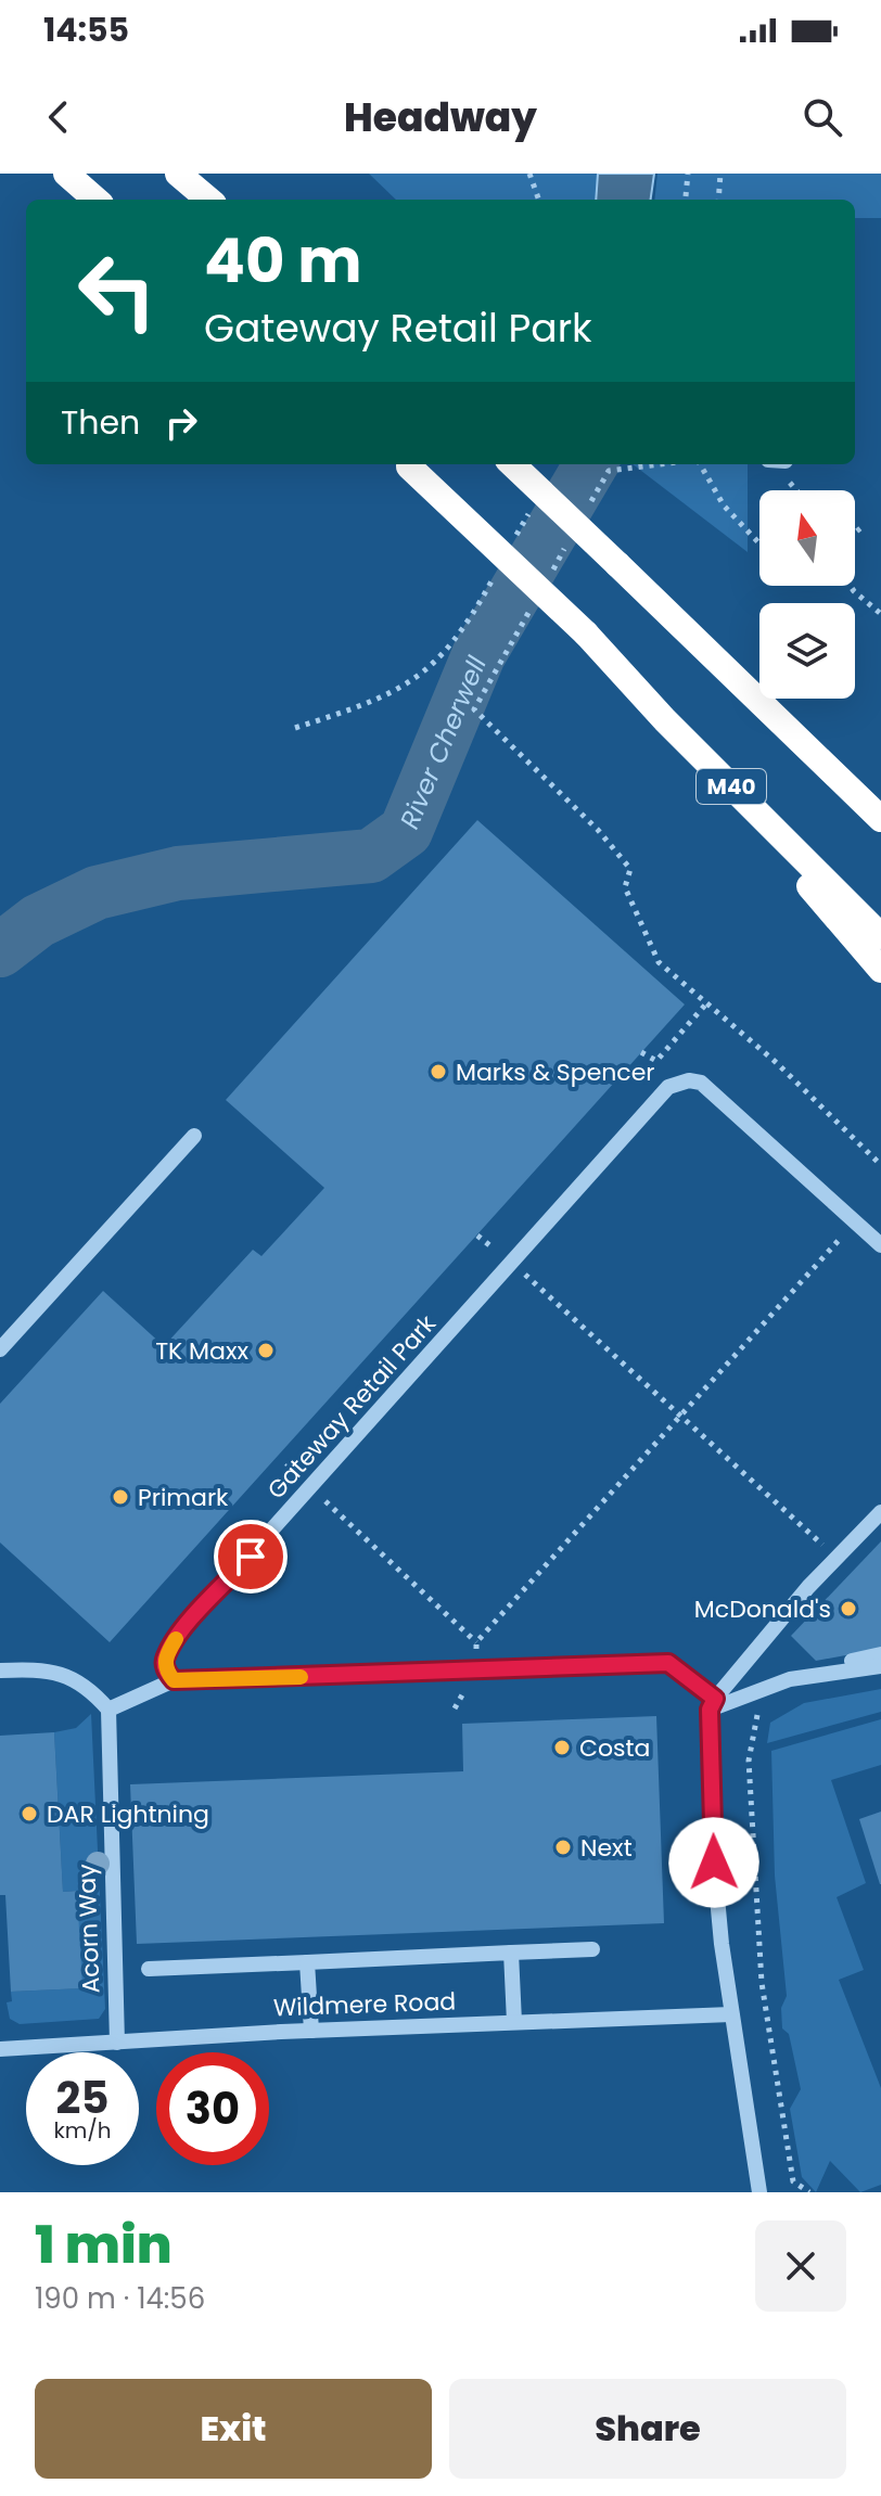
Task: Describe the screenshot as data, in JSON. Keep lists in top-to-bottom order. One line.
{"streets":{"highway":["M40"],"street":["Gateway Retail Park","Acorn Way","Wildmere Road"]},"crossings":[["Acorn Way","Wildmere Road"]],"water":["River Cherwell"],"places":["Marks & Spencer","TK Maxx","Primark","McDonald's","Costa","DAR Lightning","Next"],"north":"top","page":{"status":"14:55","header":"Headway","turn":["40 m","Gateway Retail Park"],"then":"Then","speed":"25 km/h","limit":"30","heading":["1 min","190 m · 14:56"],"buttons":["Exit","Share"]}}
